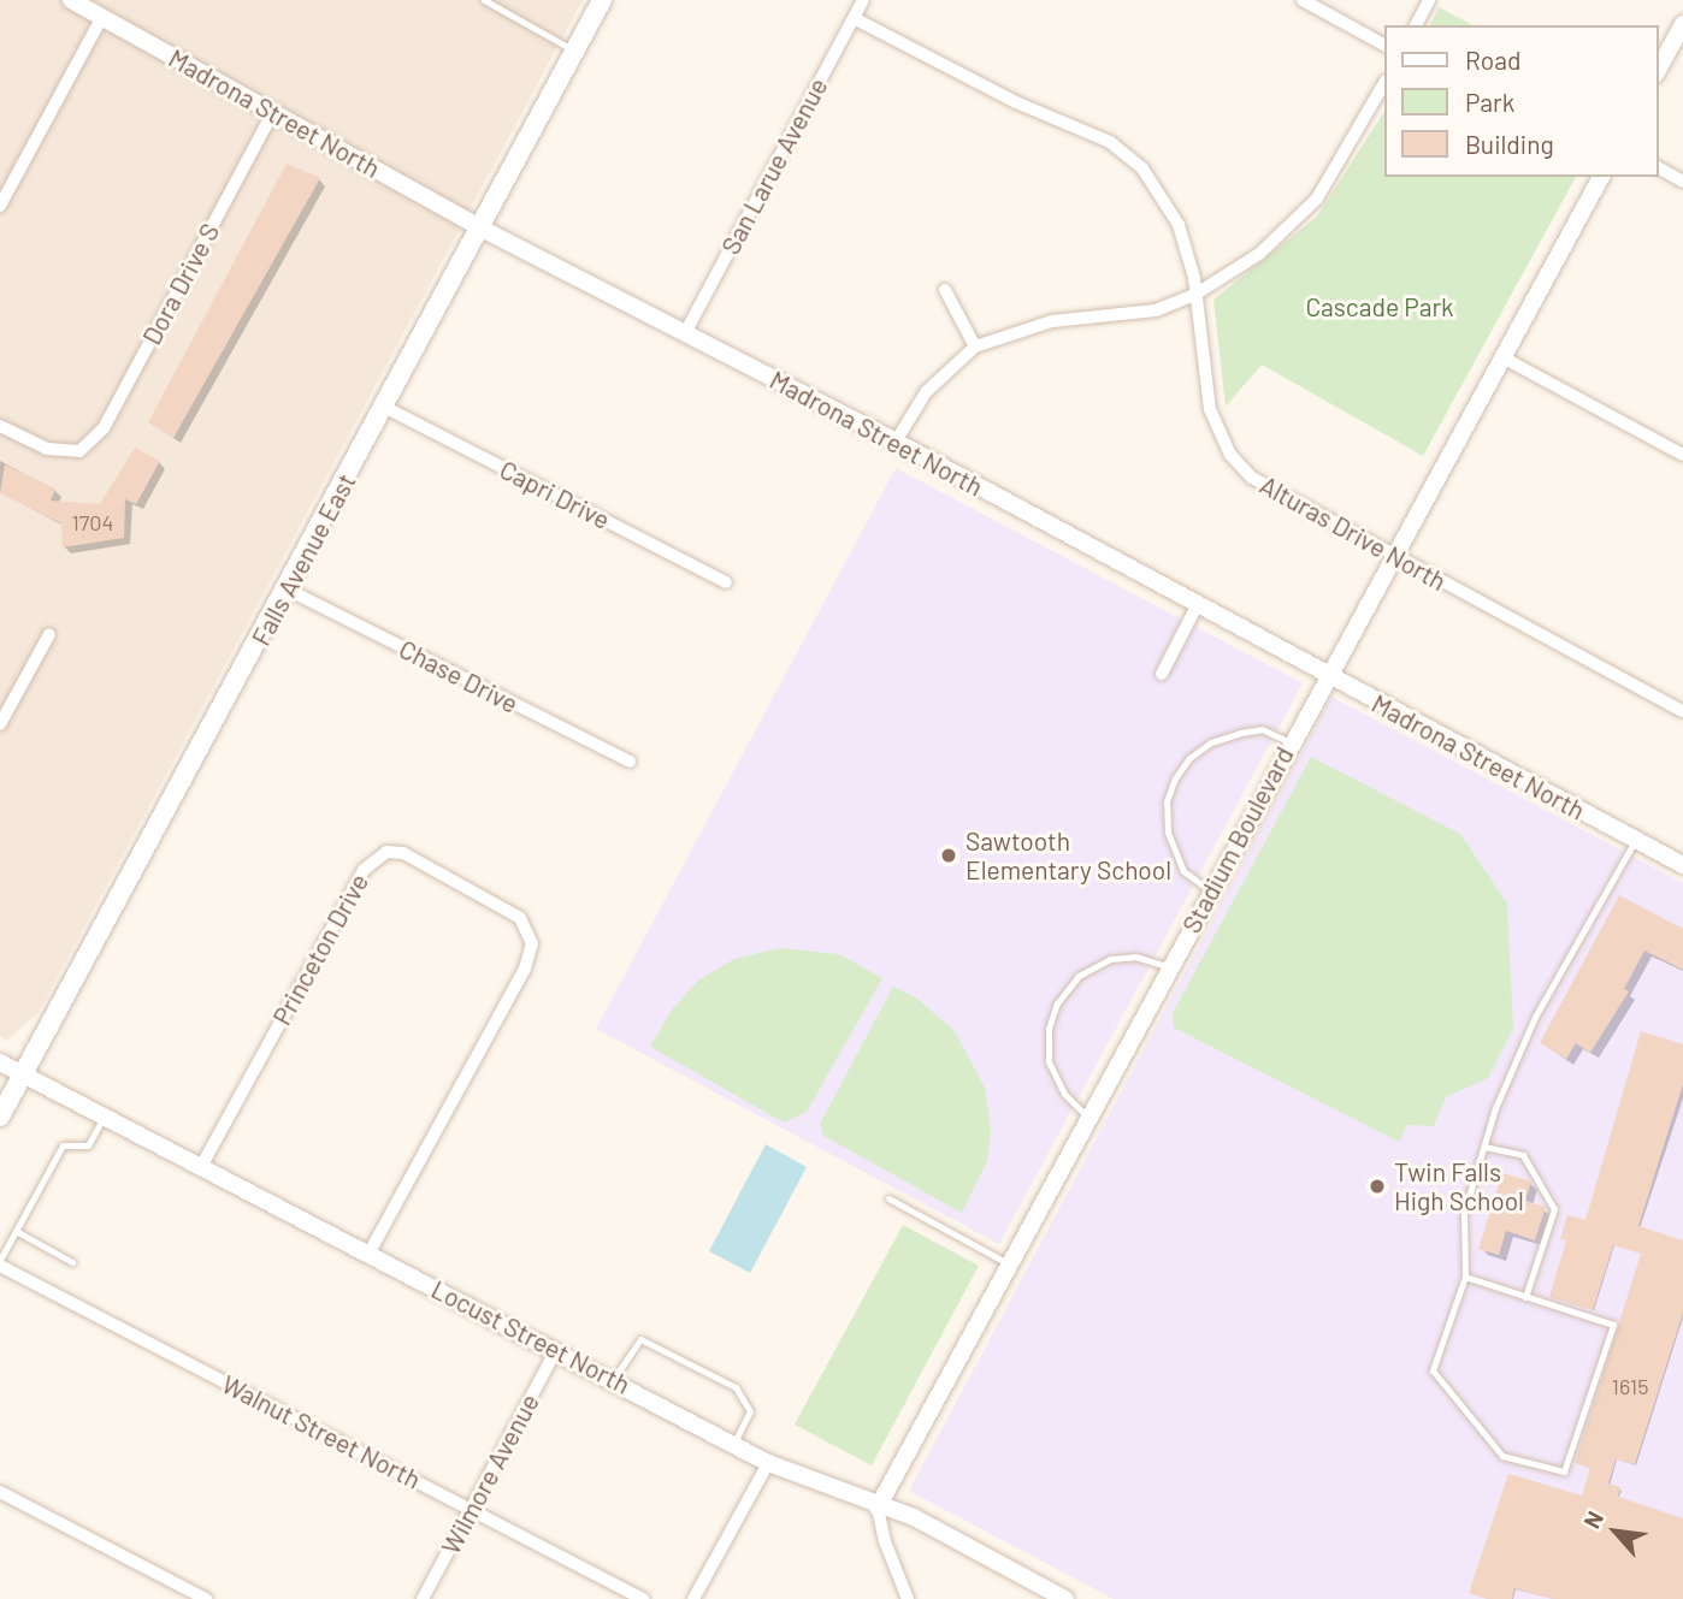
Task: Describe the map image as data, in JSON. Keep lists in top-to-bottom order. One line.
{"streets":{"main road":["Falls Avenue East"],"street":["Madrona Street North","San Larue Avenue","Dora Drive S","Capri Drive","Alturas Drive North","Chase Drive","Stadium Boulevard","Princeton Drive","Locust Street North","Walnut Street North","Wilmore Avenue"]},"crossings":[["Madrona Street North","San Larue Avenue"],["Madrona Street North","Dora Drive S"],["Madrona Street North","Falls Avenue East"],["Madrona Street North","Stadium Boulevard"],["San Larue Avenue","Alturas Drive North"],["Capri Drive","Falls Avenue East"],["Alturas Drive North","Stadium Boulevard"],["Falls Avenue East","Chase Drive"],["Falls Avenue East","Locust Street North"],["Stadium Boulevard","Locust Street North"],["Princeton Drive","Locust Street North"],["Locust Street North","Wilmore Avenue"],["Walnut Street North","Wilmore Avenue"]],"parks":["Cascade Park"],"places":["Sawtooth Elementary School","Twin Falls High School"],"house_numbers":["1704","1615"],"legend":["Road","Park","Building"],"north":"top left"}
